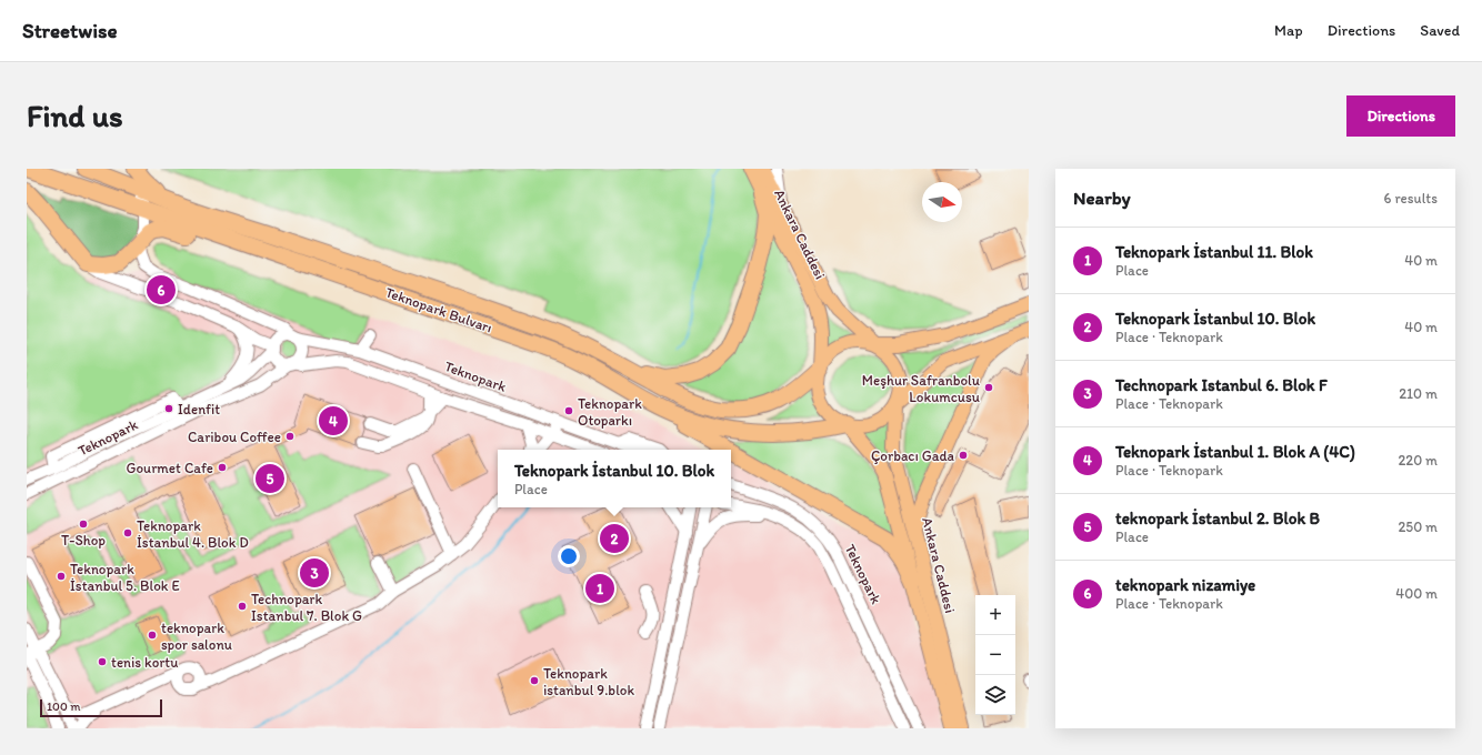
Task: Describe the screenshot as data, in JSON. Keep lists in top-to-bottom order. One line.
{"streets":{"highway":["Teknopark Bulvarı"],"main road":["Ankara Caddesi"],"street":["Teknopark"]},"crossings":[["Ankara Caddesi","Teknopark Bulvarı"]],"places":["Meşhur Safranbolu Lokumcusu","Idenfit","Teknopark Otoparkı","Caribou Coffee","Çorbacı Gada","Gourmet Cafe","T-Shop","Teknopark İstanbul 4. Blok D","Teknopark İstanbul 5. Blok E","Technopark Istanbul 7. Blok G","teknopark spor salonu","tenis kortu","Teknopark istanbul 9.blok"],"scale_bar":"100 m","north":"right","page":{"header":"Streetwise","nav":["Map","Directions","Saved"],"buttons":"Directions","title":"Find us","heading":["Nearby","6 results"],"list":[{"mark":"1","name":"Teknopark İstanbul 11. Blok","note":"Place","value":"40 m"},{"mark":"2","name":"Teknopark İstanbul 10. Blok","note":"Place · Teknopark","value":"40 m"},{"mark":"3","name":"Technopark Istanbul 6. Blok F","note":"Place · Teknopark","value":"210 m"},{"mark":"4","name":"Teknopark İstanbul 1. Blok A (4C)","note":"Place · Teknopark","value":"220 m"},{"mark":"5","name":"teknopark İstanbul 2. Blok B","note":"Place","value":"250 m"},{"mark":"6","name":"teknopark nizamiye","note":"Place · Teknopark","value":"400 m"}],"pins":["6","4","5","2","3","1"],"popup":["Teknopark İstanbul 10. Blok","Place"],"map_buttons":["+","−"],"scale":"100 m"}}
